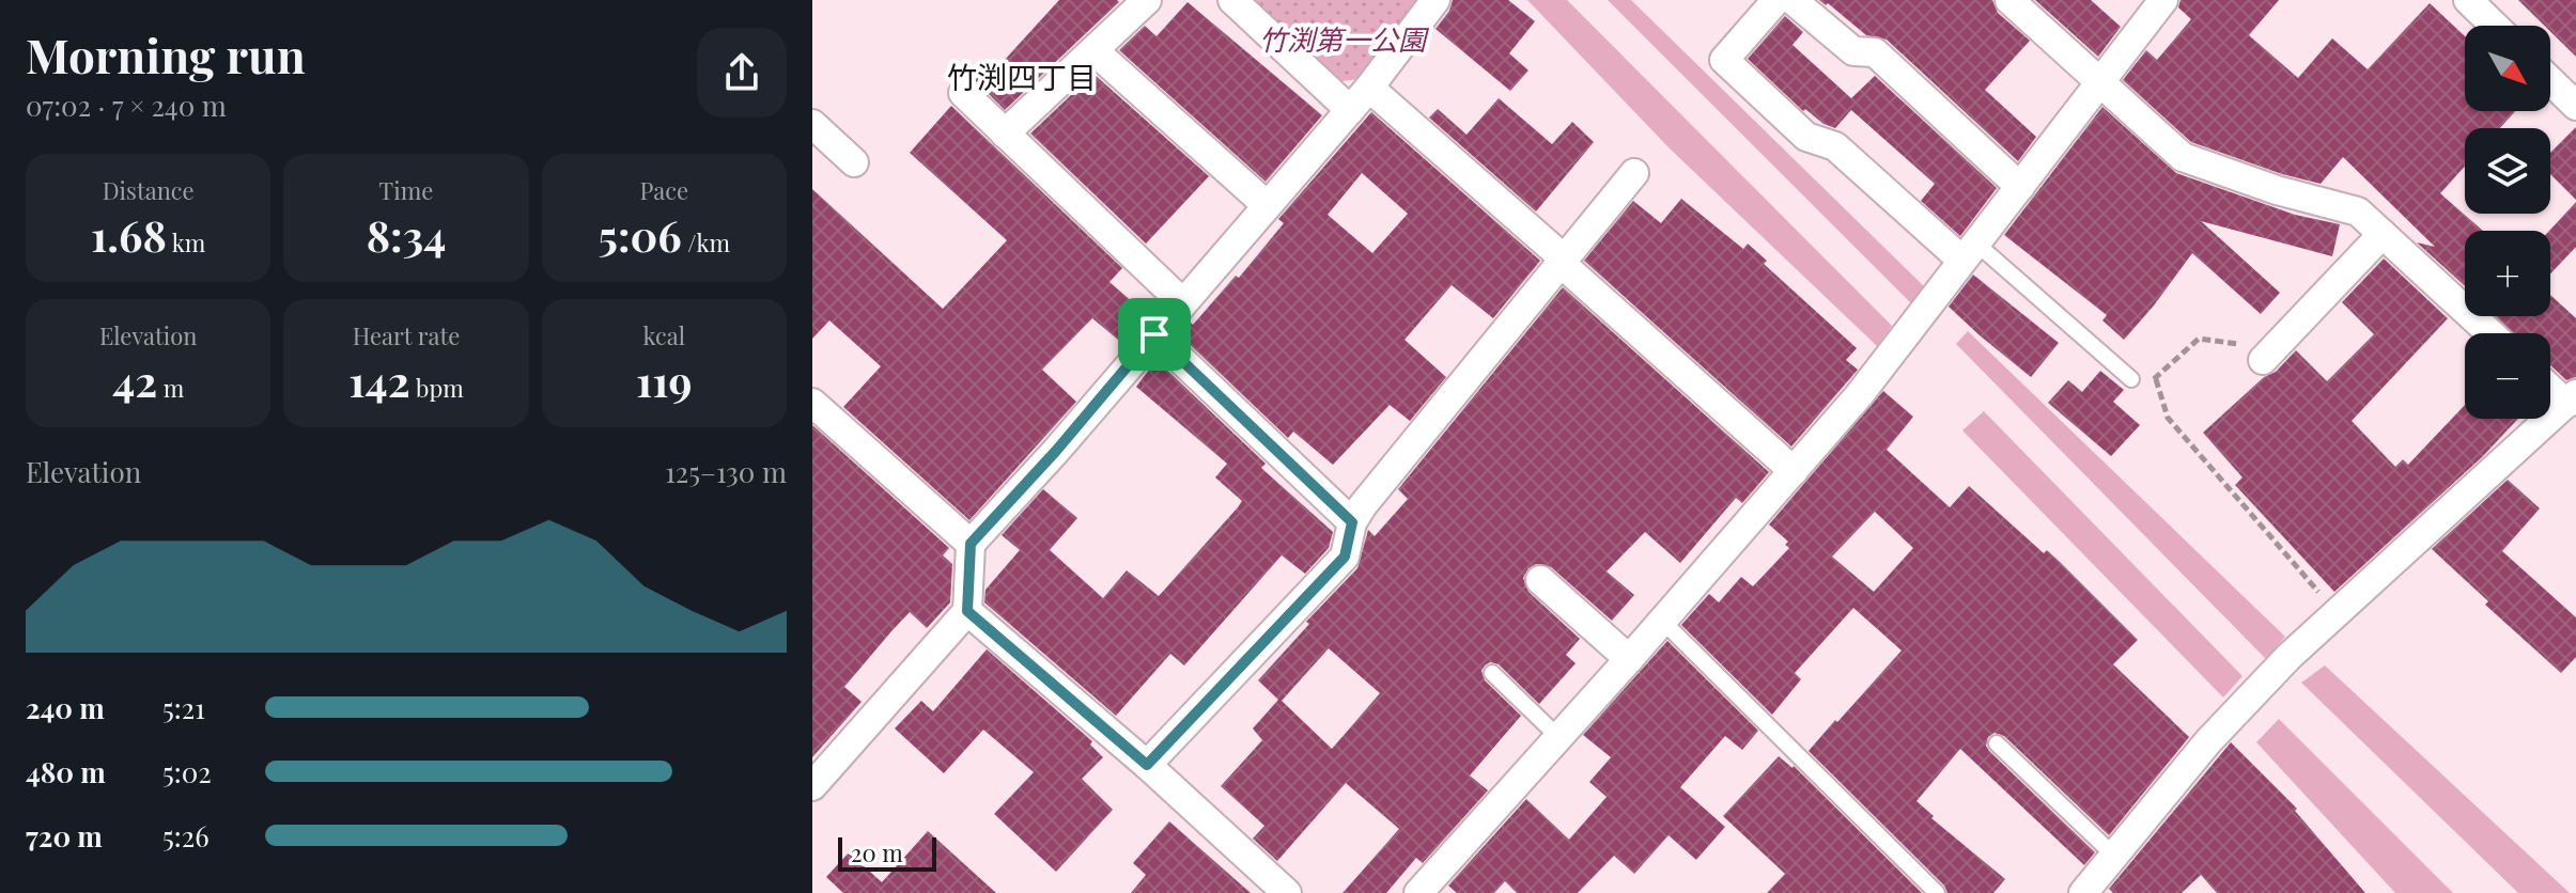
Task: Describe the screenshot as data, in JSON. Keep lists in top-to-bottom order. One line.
{"districts":["竹渕四丁目"],"parks":["竹渕第一公園"],"scale_bar":"20 m","north":"bottom right","page":{"heading":["Morning run","07:02 · 7 × 240 m"],"map_buttons":["+","−"],"stats":[["Distance","1.68 km"],["Time","8:34"],["Pace","5:06 /km"],["Elevation","42 m"],["Heart rate","142 bpm"],["kcal","119"]],"chart":["Elevation","125–130 m"],"list":[{"name":"240 m","note":"5:21"},{"name":"480 m","note":"5:02"},{"name":"720 m","note":"5:26"}],"scale":"20 m"}}
